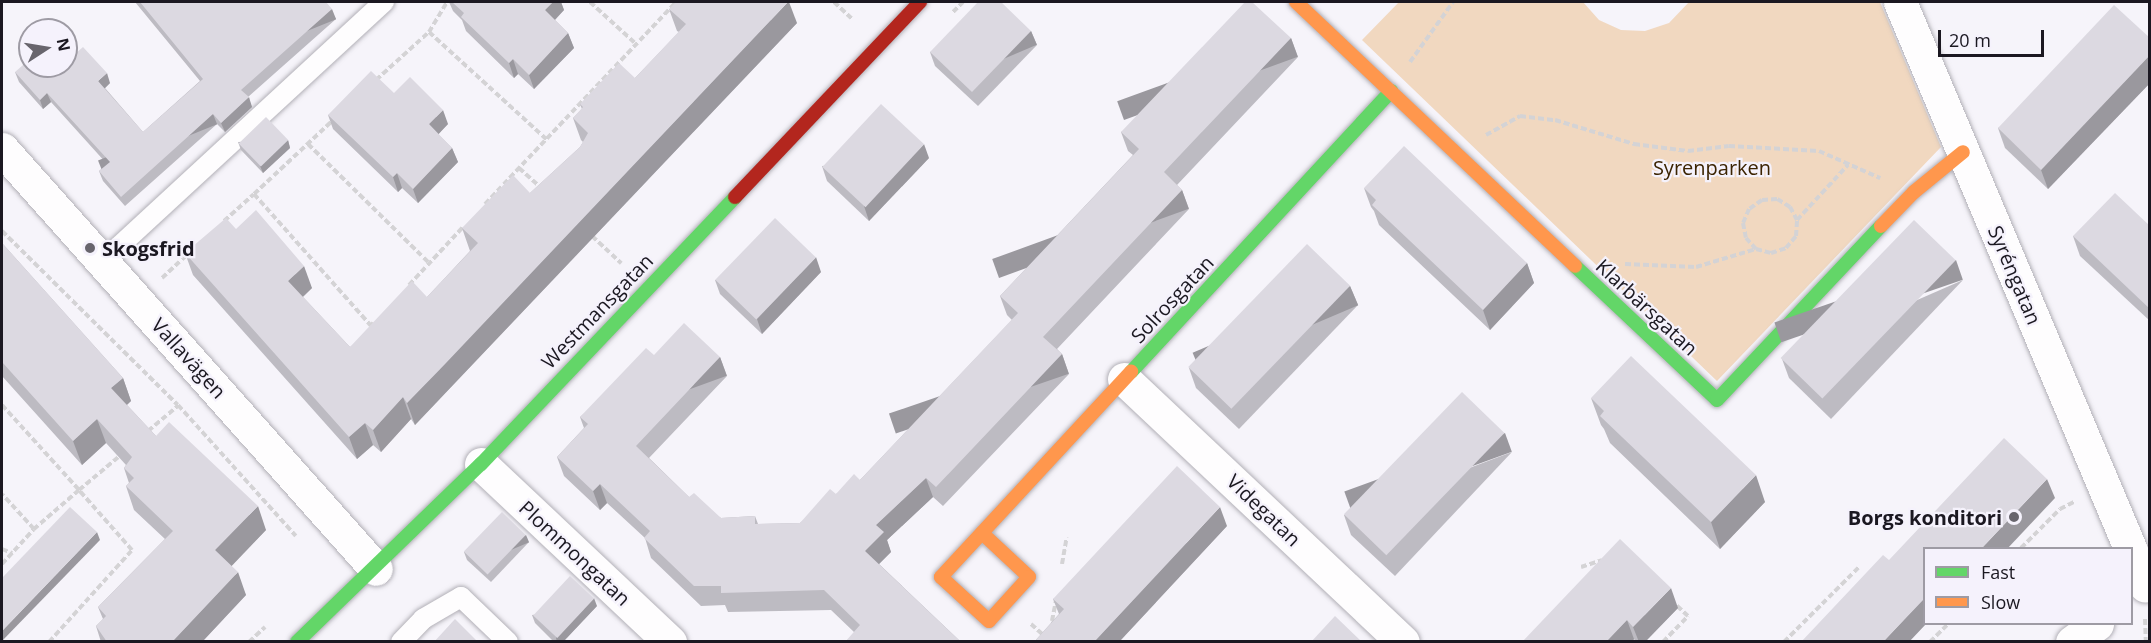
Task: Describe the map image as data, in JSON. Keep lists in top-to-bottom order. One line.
{"streets":{"street":["Syréngatan","Solrosgatan","Klarbärsgatan","Westmansgatan","Vallavägen","Videgatan","Plommongatan"]},"crossings":[["Syréngatan","Klarbärsgatan"],["Solrosgatan","Klarbärsgatan"],["Solrosgatan","Videgatan"],["Westmansgatan","Vallavägen"],["Westmansgatan","Plommongatan"]],"parks":["Syrenparken"],"places":["Skogsfrid","Borgs konditori"],"legend":["Fast","Slow"],"scale_bar":"20 m","north":"right"}
